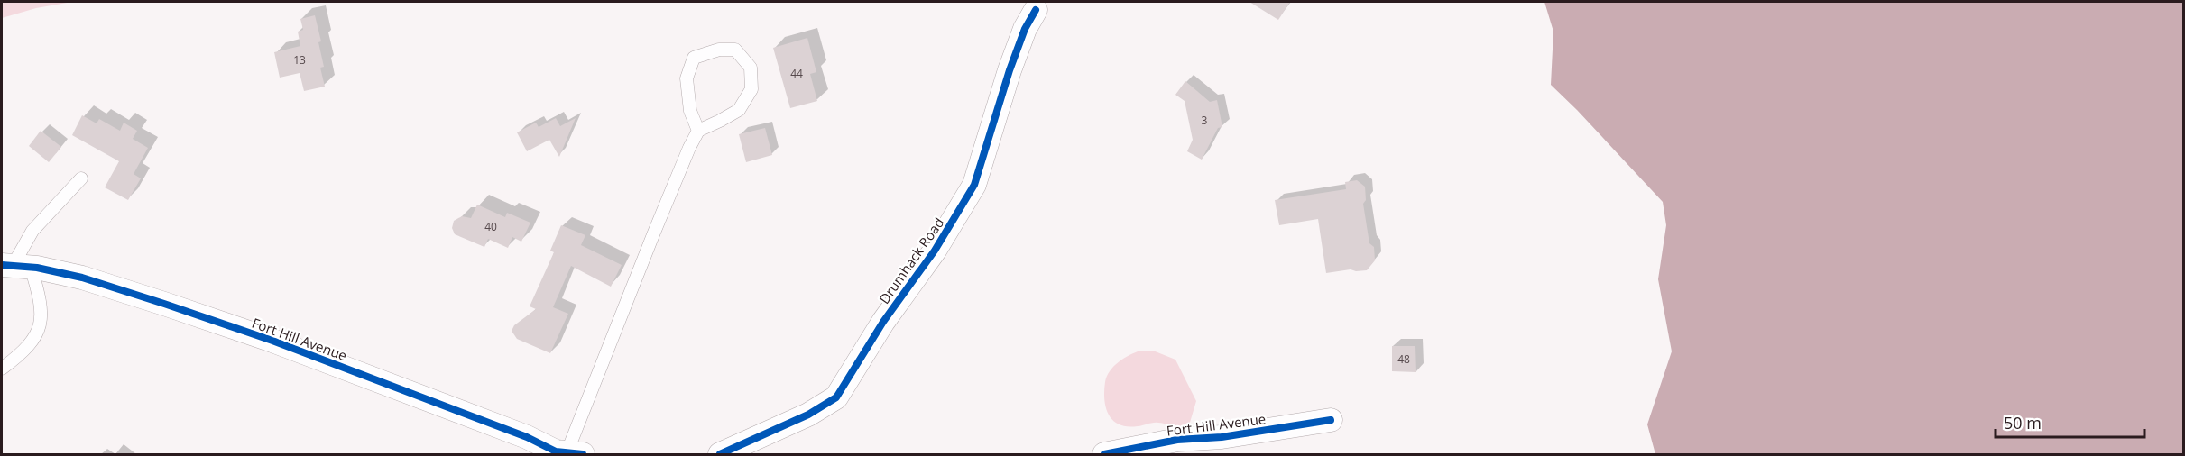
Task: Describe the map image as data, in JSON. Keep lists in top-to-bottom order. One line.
{"streets":{"street":["Drumhack Road","Fort Hill Avenue"]},"house_numbers":["13","44","3","40","48"],"scale_bar":"50 m"}
